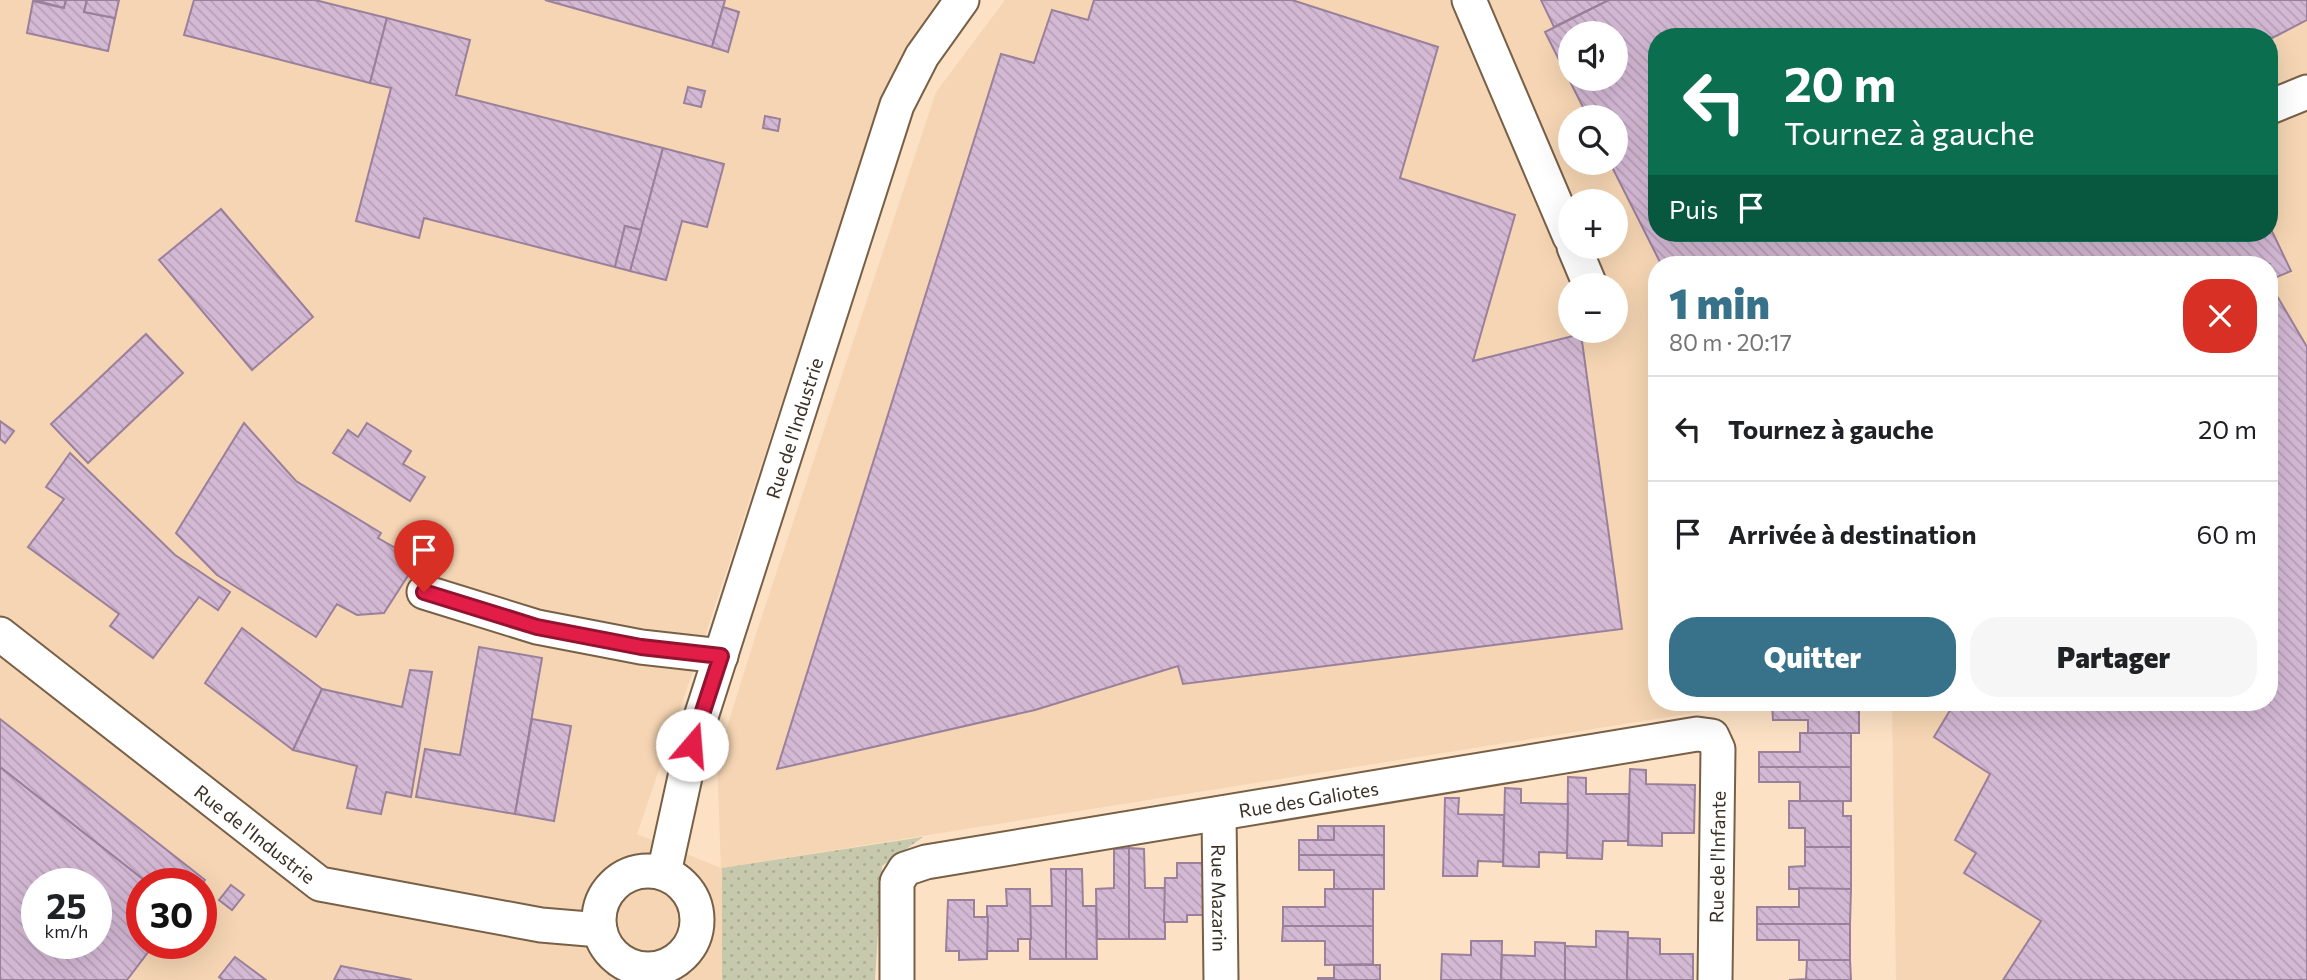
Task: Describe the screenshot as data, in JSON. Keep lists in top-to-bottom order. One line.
{"streets":{"street":["Rue de l'Industrie","Rue des Galiotes","Rue de l'Infante","Rue Mazarin"]},"crossings":[["Rue des Galiotes","Rue de l'Infante"],["Rue des Galiotes","Rue Mazarin"]],"page":{"map_buttons":["+","−"],"turn":["20 m","Tournez à gauche"],"then":"Puis","heading":["1 min","80 m · 20:17"],"list":[{"name":"Tournez à gauche","value":"20 m"},{"name":"Arrivée à destination","value":"60 m"}],"buttons":["Quitter","Partager"],"speed":"25 km/h","limit":"30"}}
